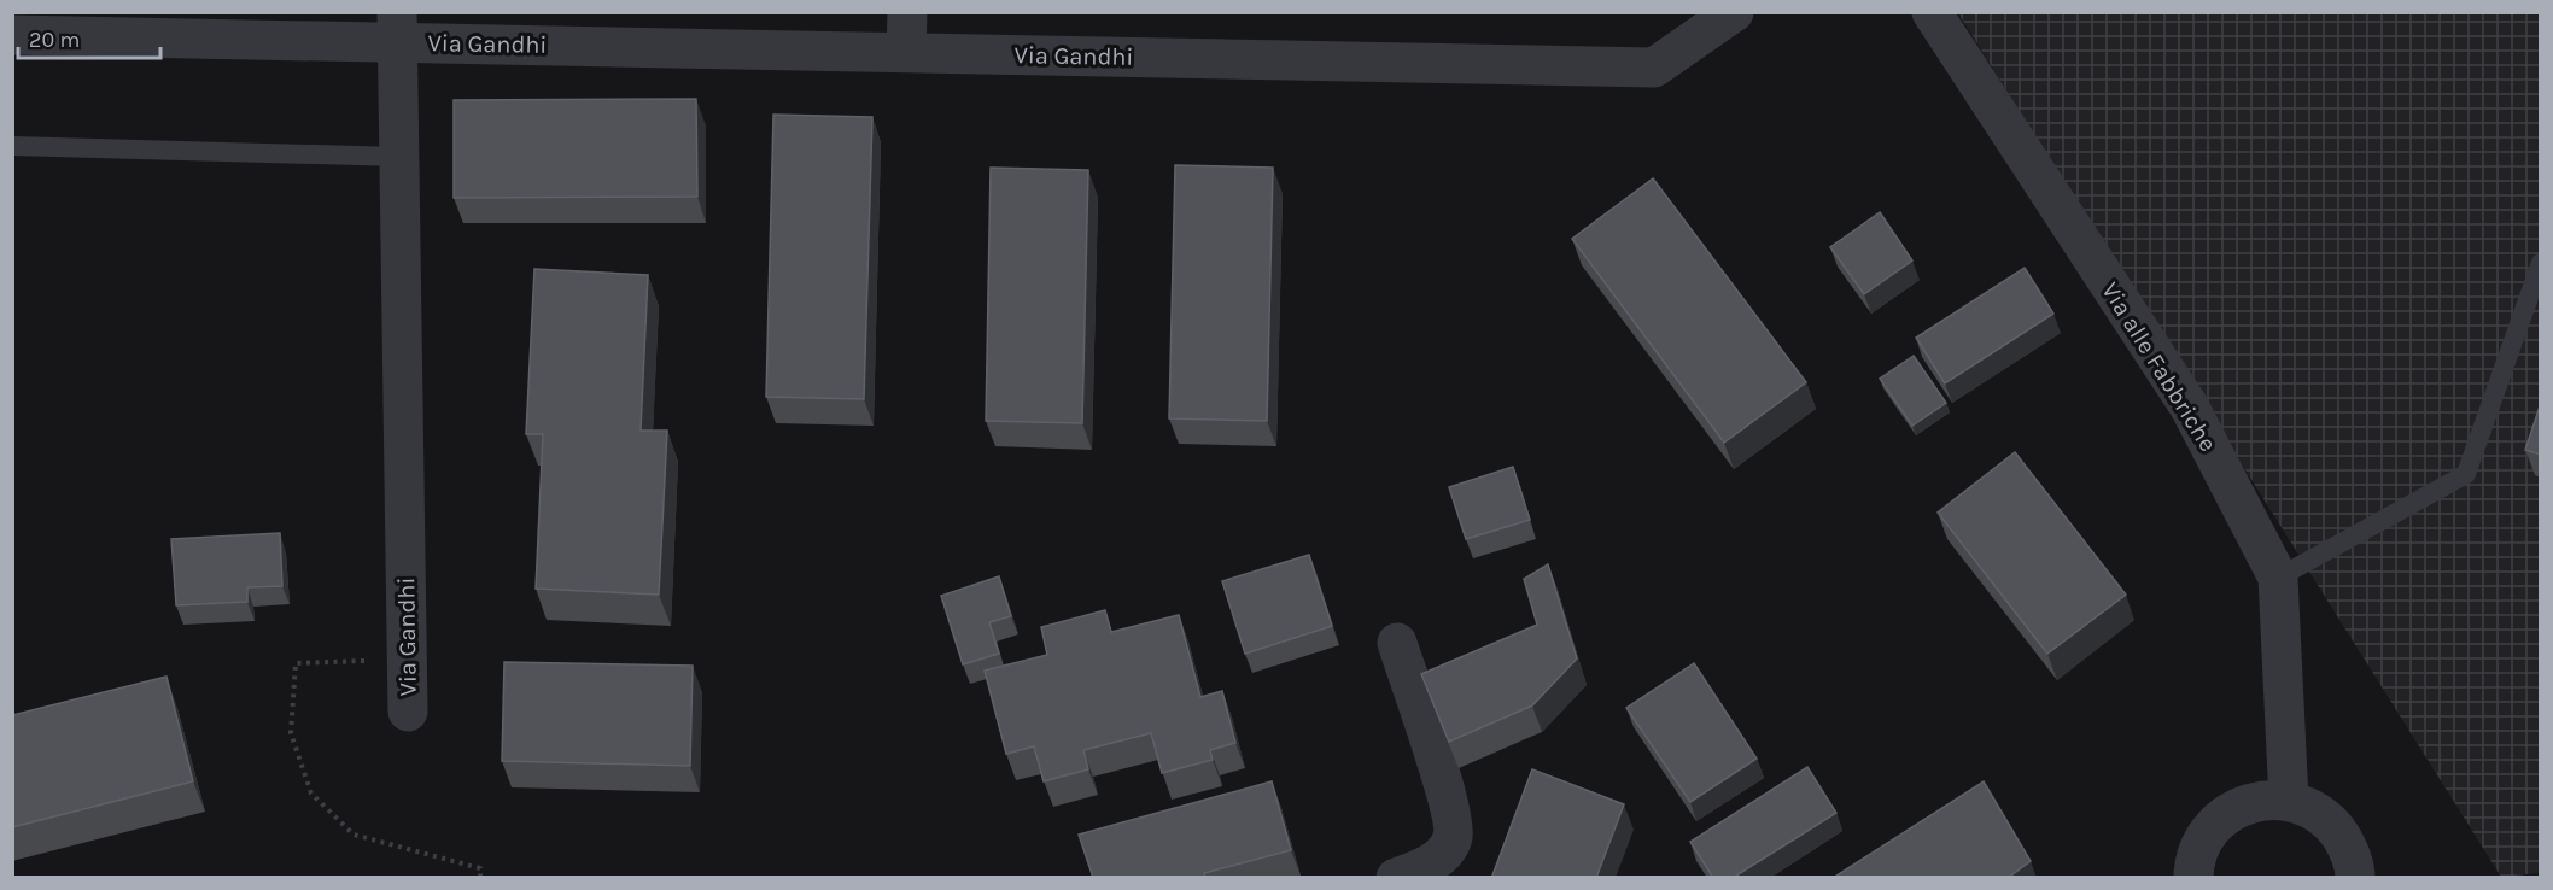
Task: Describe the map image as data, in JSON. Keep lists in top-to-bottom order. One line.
{"streets":{"street":["Via Gandhi","Via alle Fabbriche"]},"scale_bar":"20 m"}
